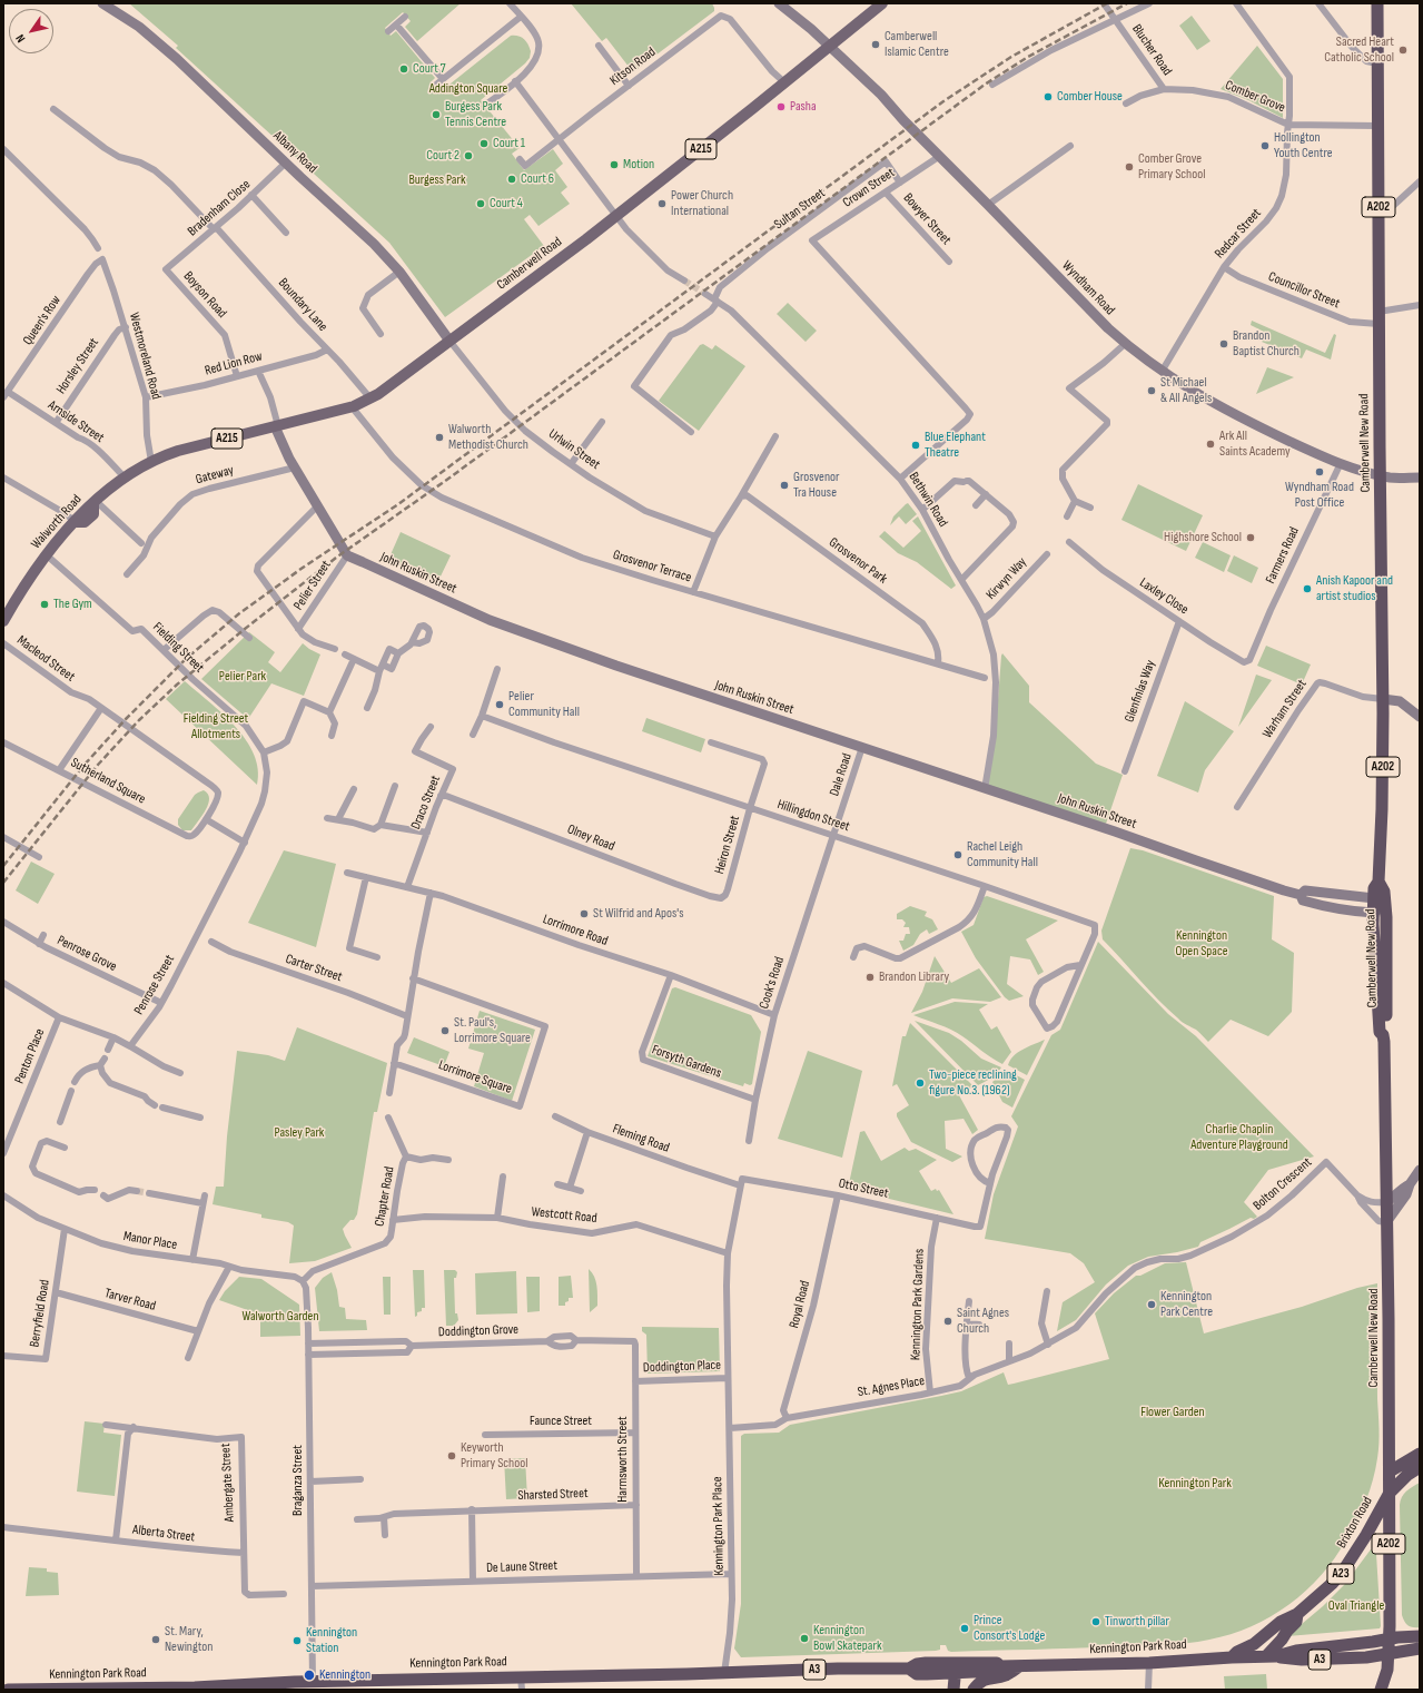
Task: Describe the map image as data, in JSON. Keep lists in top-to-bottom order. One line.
{"streets":{"highway":["A202","Camberwell New Road","Brixton Road","A23","Kennington Park Road","A3"],"main road":["A215","Camberwell Road","Walworth Road"],"street":["Blucher Road","Kitson Road","Comber Grove","Albany Road","Crown Street","Bradenham Close","Sultan Street","Bowyer Street","Redcar Street","Wyndham Road","Councillor Street","Boyson Road","Boundary Lane","Queen's Row","Westmoreland Road","Red Lion Row","Horsley Street","Arnside Street","Urlwin Street","Gateway","Bethwin Road","Farmers Road","Grosvenor Park","Grosvenor Terrace","John Ruskin Street","Kirwyn Way","Pelier Street","Laxley Close","Fielding Street","Macleod Street","Glenfinlas Way","Warham Street","Dale Road","Sutherland Square","Draco Street","Hillingdon Street","Olney Road","Heiron Street","Lorrimore Road","Penrose Grove","Carter Street","Cook's Road","Penrose Street","Penton Place","Forsyth Gardens","Lorrimore Square","Fleming Road","Bolton Crescent","Otto Street","Chapter Road","Westcott Road","Manor Place","Tarver Road","Royal Road","Kennington Park Gardens","Berryfield Road","Doddington Grove","Doddington Place","St. Agnes Place","Faunce Street","Harmsworth Street","Braganza Street","Ambergate Street","Sharsted Street","Kennington Park Place","Alberta Street","De Laune Street"]},"crossings":[["Blucher Road","Comber Grove"],["Kitson Road","Camberwell Road"],["Comber Grove","Redcar Street"],["Comber Grove","Camberwell New Road"],["Albany Road","Bradenham Close"],["Albany Road","Camberwell Road"],["Albany Road","Urlwin Street"],["Crown Street","Sultan Street"],["Crown Street","Bowyer Street"],["Crown Street","Wyndham Road"],["Crown Street","Bethwin Road"],["A202","Camberwell New Road"],["A202","Kennington Park Road"],["Bradenham Close","Boyson Road"],["Bradenham Close","Boundary Lane"],["Sultan Street","Bethwin Road"],["Redcar Street","Wyndham Road"],["Redcar Street","Councillor Street"],["Camberwell Road","Wyndham Road"],["Camberwell Road","Boundary Lane"],["Camberwell Road","Westmoreland Road"],["Camberwell Road","Urlwin Street"],["Camberwell Road","Walworth Road"],["Camberwell Road","Grosvenor Terrace"],["Wyndham Road","Camberwell New Road"],["Wyndham Road","Farmers Road"],["Councillor Street","Camberwell New Road"],["Boyson Road","Red Lion Row"],["Boundary Lane","Red Lion Row"],["Queen's Row","Westmoreland Road"],["Queen's Row","Arnside Street"],["Westmoreland Road","Red Lion Row"],["Westmoreland Road","Horsley Street"],["Westmoreland Road","Walworth Road"],["Horsley Street","Arnside Street"],["Arnside Street","Walworth Road"],["Camberwell New Road","John Ruskin Street"],["Camberwell New Road","Warham Street"],["Camberwell New Road","Bolton Crescent"],["Camberwell New Road","Brixton Road"],["Camberwell New Road","Kennington Park Road"],["Bethwin Road","John Ruskin Street"],["Bethwin Road","Kirwyn Way"],["Walworth Road","Fielding Street"],["Farmers Road","Laxley Close"],["Grosvenor Park","Grosvenor Terrace"],["John Ruskin Street","Pelier Street"],["John Ruskin Street","Dale Road"],["Laxley Close","Glenfinlas Way"],["Fielding Street","Penrose Street"],["Macleod Street","Sutherland Square"],["Dale Road","Hillingdon Street"],["Dale Road","Cook's Road"],["Draco Street","Olney Road"],["Draco Street","Lorrimore Road"],["Hillingdon Street","Heiron Street"],["Hillingdon Street","Cook's Road"],["Olney Road","Heiron Street"],["Lorrimore Road","Cook's Road"],["Lorrimore Road","Forsyth Gardens"],["Penrose Grove","Penrose Street"],["Cook's Road","Forsyth Gardens"],["Fleming Road","Otto Street"],["Bolton Crescent","St. Agnes Place"],["Otto Street","Royal Road"],["Otto Street","Kennington Park Gardens"],["Chapter Road","Westcott Road"],["Chapter Road","Manor Place"],["Chapter Road","Braganza Street"],["Manor Place","Berryfield Road"],["Manor Place","Braganza Street"],["Tarver Road","Berryfield Road"],["Royal Road","St. Agnes Place"],["Kennington Park Gardens","St. Agnes Place"],["Doddington Grove","Harmsworth Street"],["Doddington Grove","Braganza Street"],["Doddington Place","Harmsworth Street"],["Doddington Place","Kennington Park Place"],["St. Agnes Place","Kennington Park Place"],["Faunce Street","Harmsworth Street"],["Harmsworth Street","Sharsted Street"],["Harmsworth Street","De Laune Street"],["Braganza Street","De Laune Street"],["Braganza Street","Kennington Park Road"],["Ambergate Street","Alberta Street"],["Brixton Road","Kennington Park Road"],["Kennington Park Place","De Laune Street"],["Kennington Park Place","Kennington Park Road"]],"parks":["Addington Square","Burgess Park","Pelier Park","Fielding Street Allotments","Kennington Open Space","Charlie Chaplin Adventure Playground","Pasley Park","Walworth Garden","Flower Garden","Kennington Park","Oval Triangle"],"places":["Camberwell Islamic Centre","Sacred Heart Catholic School","Court 7","Comber House","Pasha","Burgess Park Tennis Centre","Court 1","Hollington Youth Centre","Court 2","Motion","Comber Grove Primary School","Court 6","Court 4","Power Church International","Brandon Baptist Church","St Michael & All Angels","Walworth Methodist Church","Ark All Saints Academy","Blue Elephant Theatre","Wyndham Road Post Office","Grosvenor Tra House","Highshore School","Anish Kapoor and artist studios","The Gym","Pelier Community Hall","Rachel Leigh Community Hall","St Wilfrid and Apos's","Brandon Library","St. Paul's, Lorrimore Square","Two-piece reclining figure No.3. (1962)","Kennington Park Centre","Saint Agnes Church","Keyworth Primary School","Tinworth pillar","Prince Consort's Lodge","Kennington Bowl Skatepark","St. Mary, Newington","Kennington Station","Kennington"],"north":"bottom left"}
